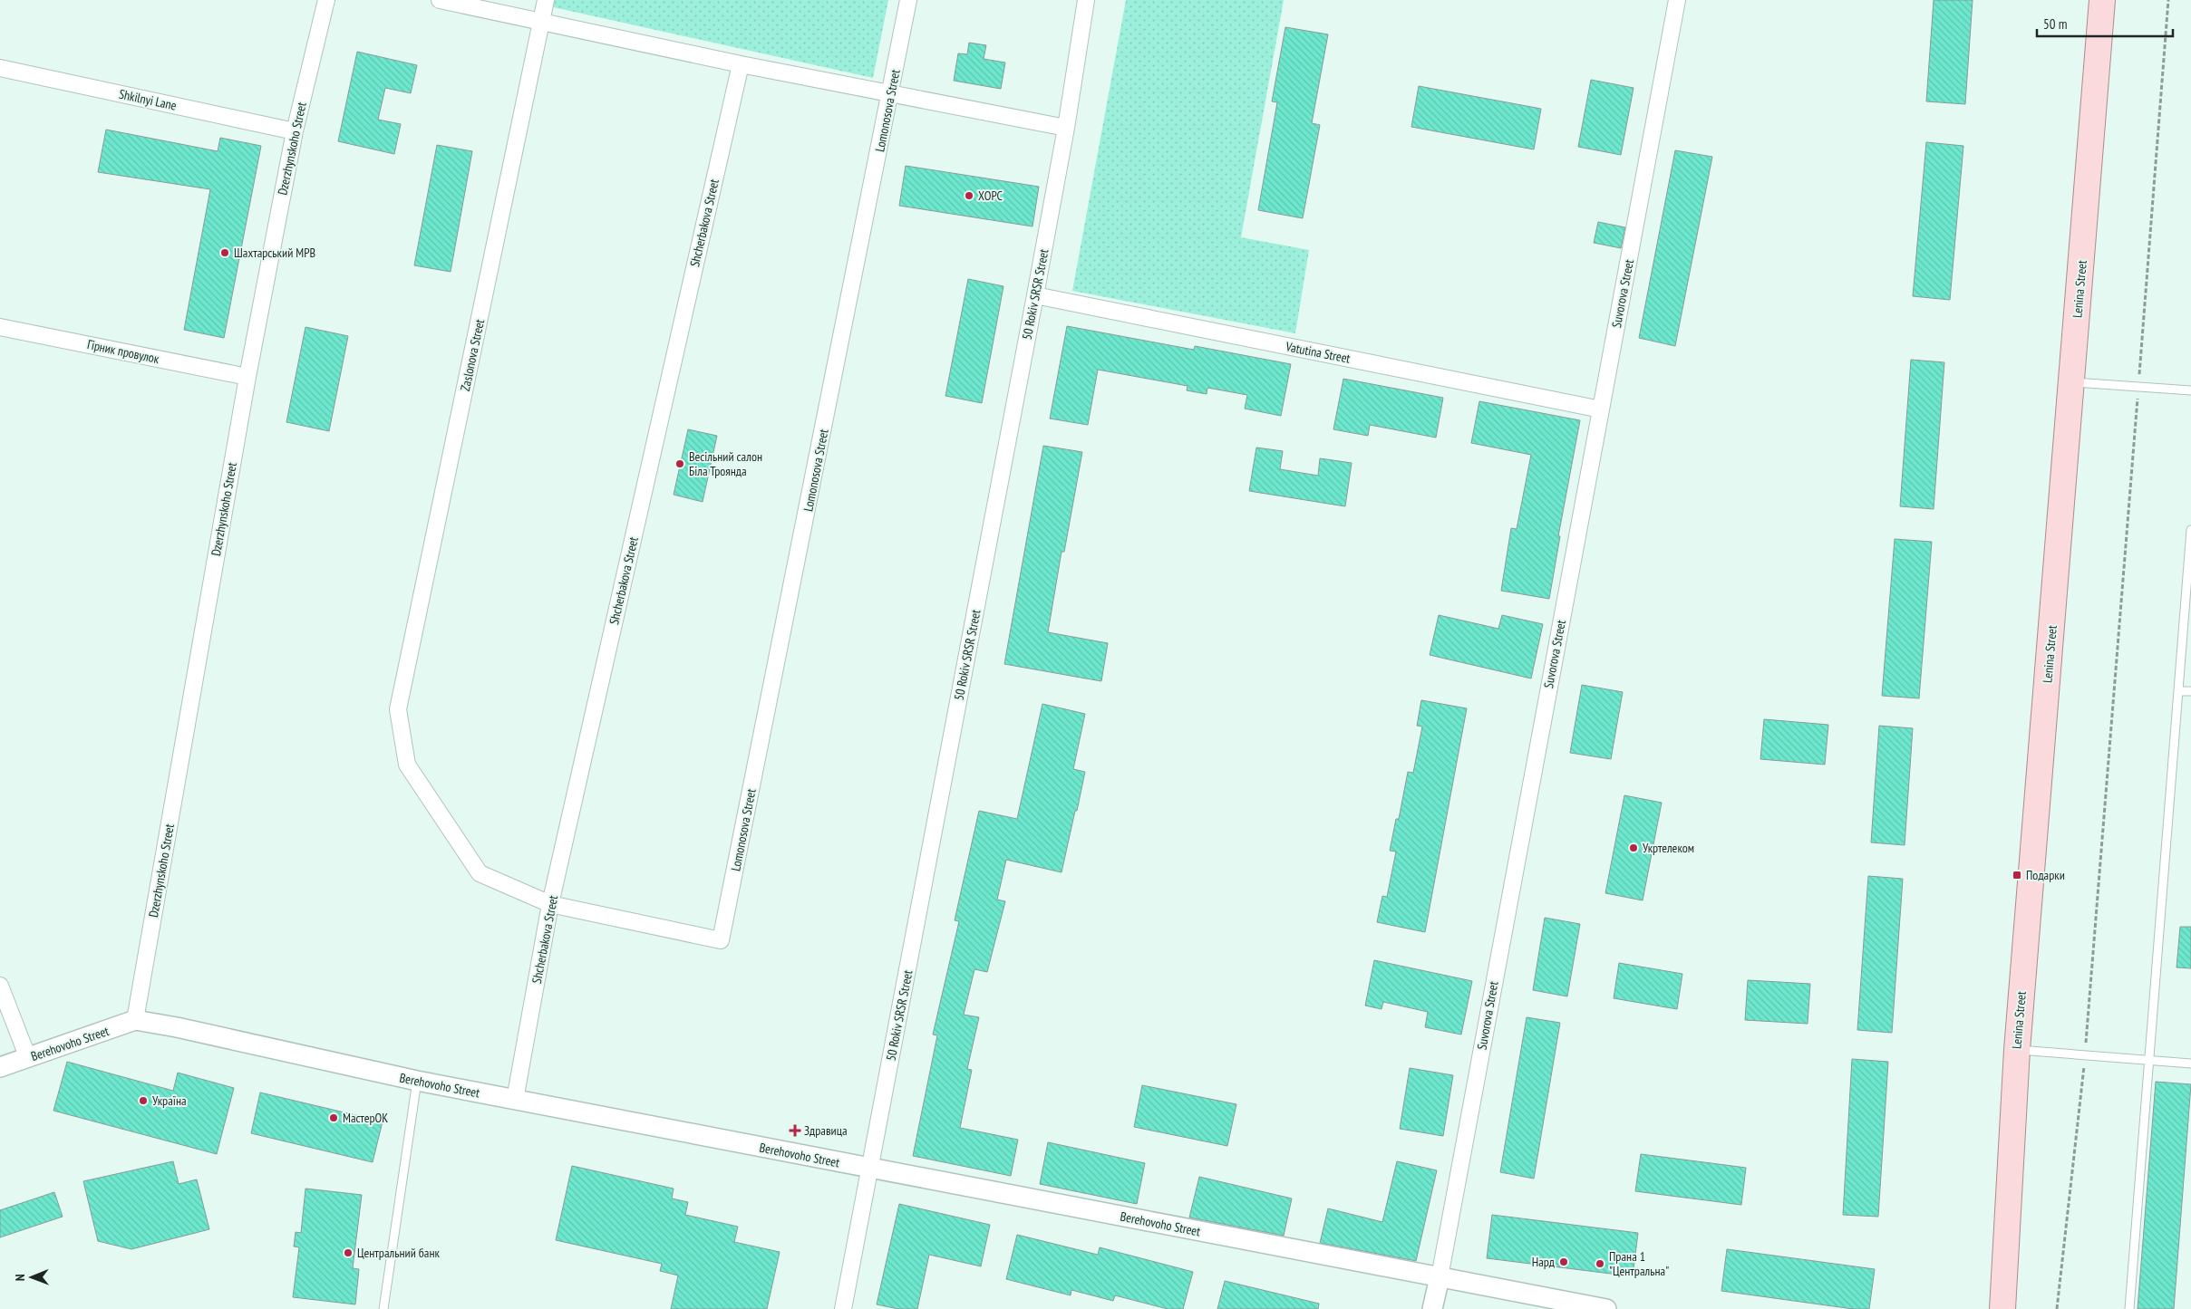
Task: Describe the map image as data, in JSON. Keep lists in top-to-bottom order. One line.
{"streets":{"main road":["Lenina Street"],"street":["Shkilnyi Lane","Lomonosova Street","Dzerzhynskoho Street","Shcherbakova Street","Suvorova Street","50 Rokiv SRSR Street","Гірник провулок","Vatutina Street","Zaslonova Street","Berehovoho Street"]},"crossings":[["Shkilnyi Lane","Dzerzhynskoho Street"],["Lomonosova Street","Shcherbakova Street"],["Lomonosova Street","Zaslonova Street"],["Dzerzhynskoho Street","Гірник провулок"],["Dzerzhynskoho Street","Berehovoho Street"],["Shcherbakova Street","Zaslonova Street"],["Shcherbakova Street","Berehovoho Street"],["Suvorova Street","Vatutina Street"],["Suvorova Street","Berehovoho Street"],["50 Rokiv SRSR Street","Vatutina Street"],["50 Rokiv SRSR Street","Berehovoho Street"]],"places":{"other":["ХОРС","Шахтарський МРВ","Весільний салон Біла Троянда","Укртелеком","Україна","МастерОК","Центральний банк","Нард","Прана 1 \"Центральна\""],"transit":["Подарки"],"health":["Здравица"]},"scale_bar":"50 m","north":"left"}
